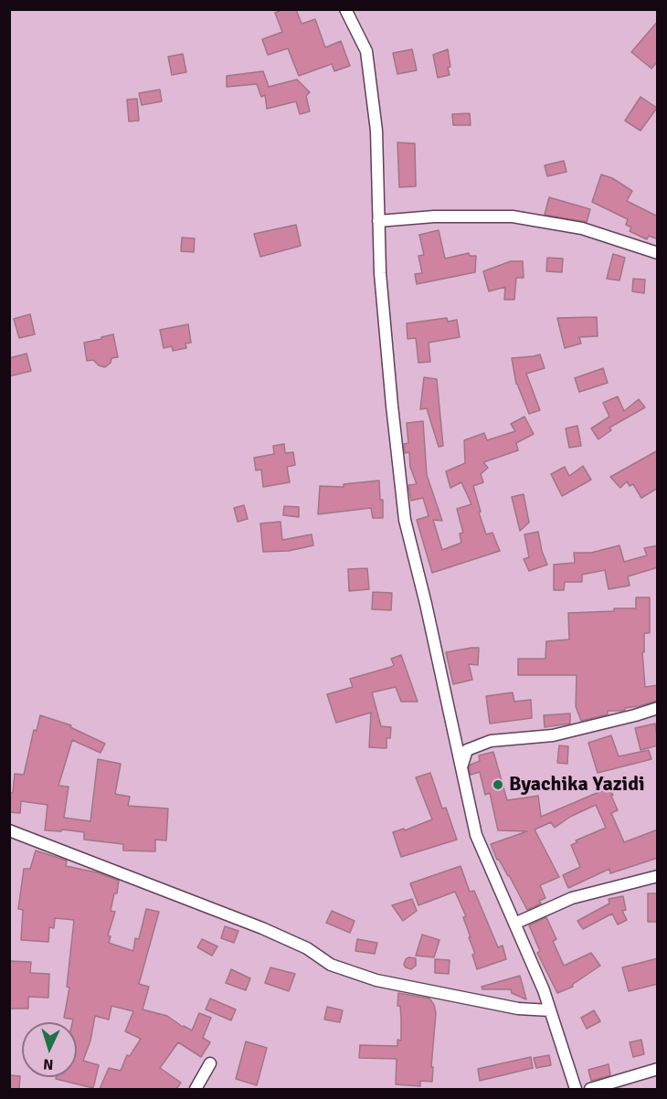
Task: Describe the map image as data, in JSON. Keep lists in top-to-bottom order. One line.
{"places":["Byachika Yazidi"],"north":"bottom"}
